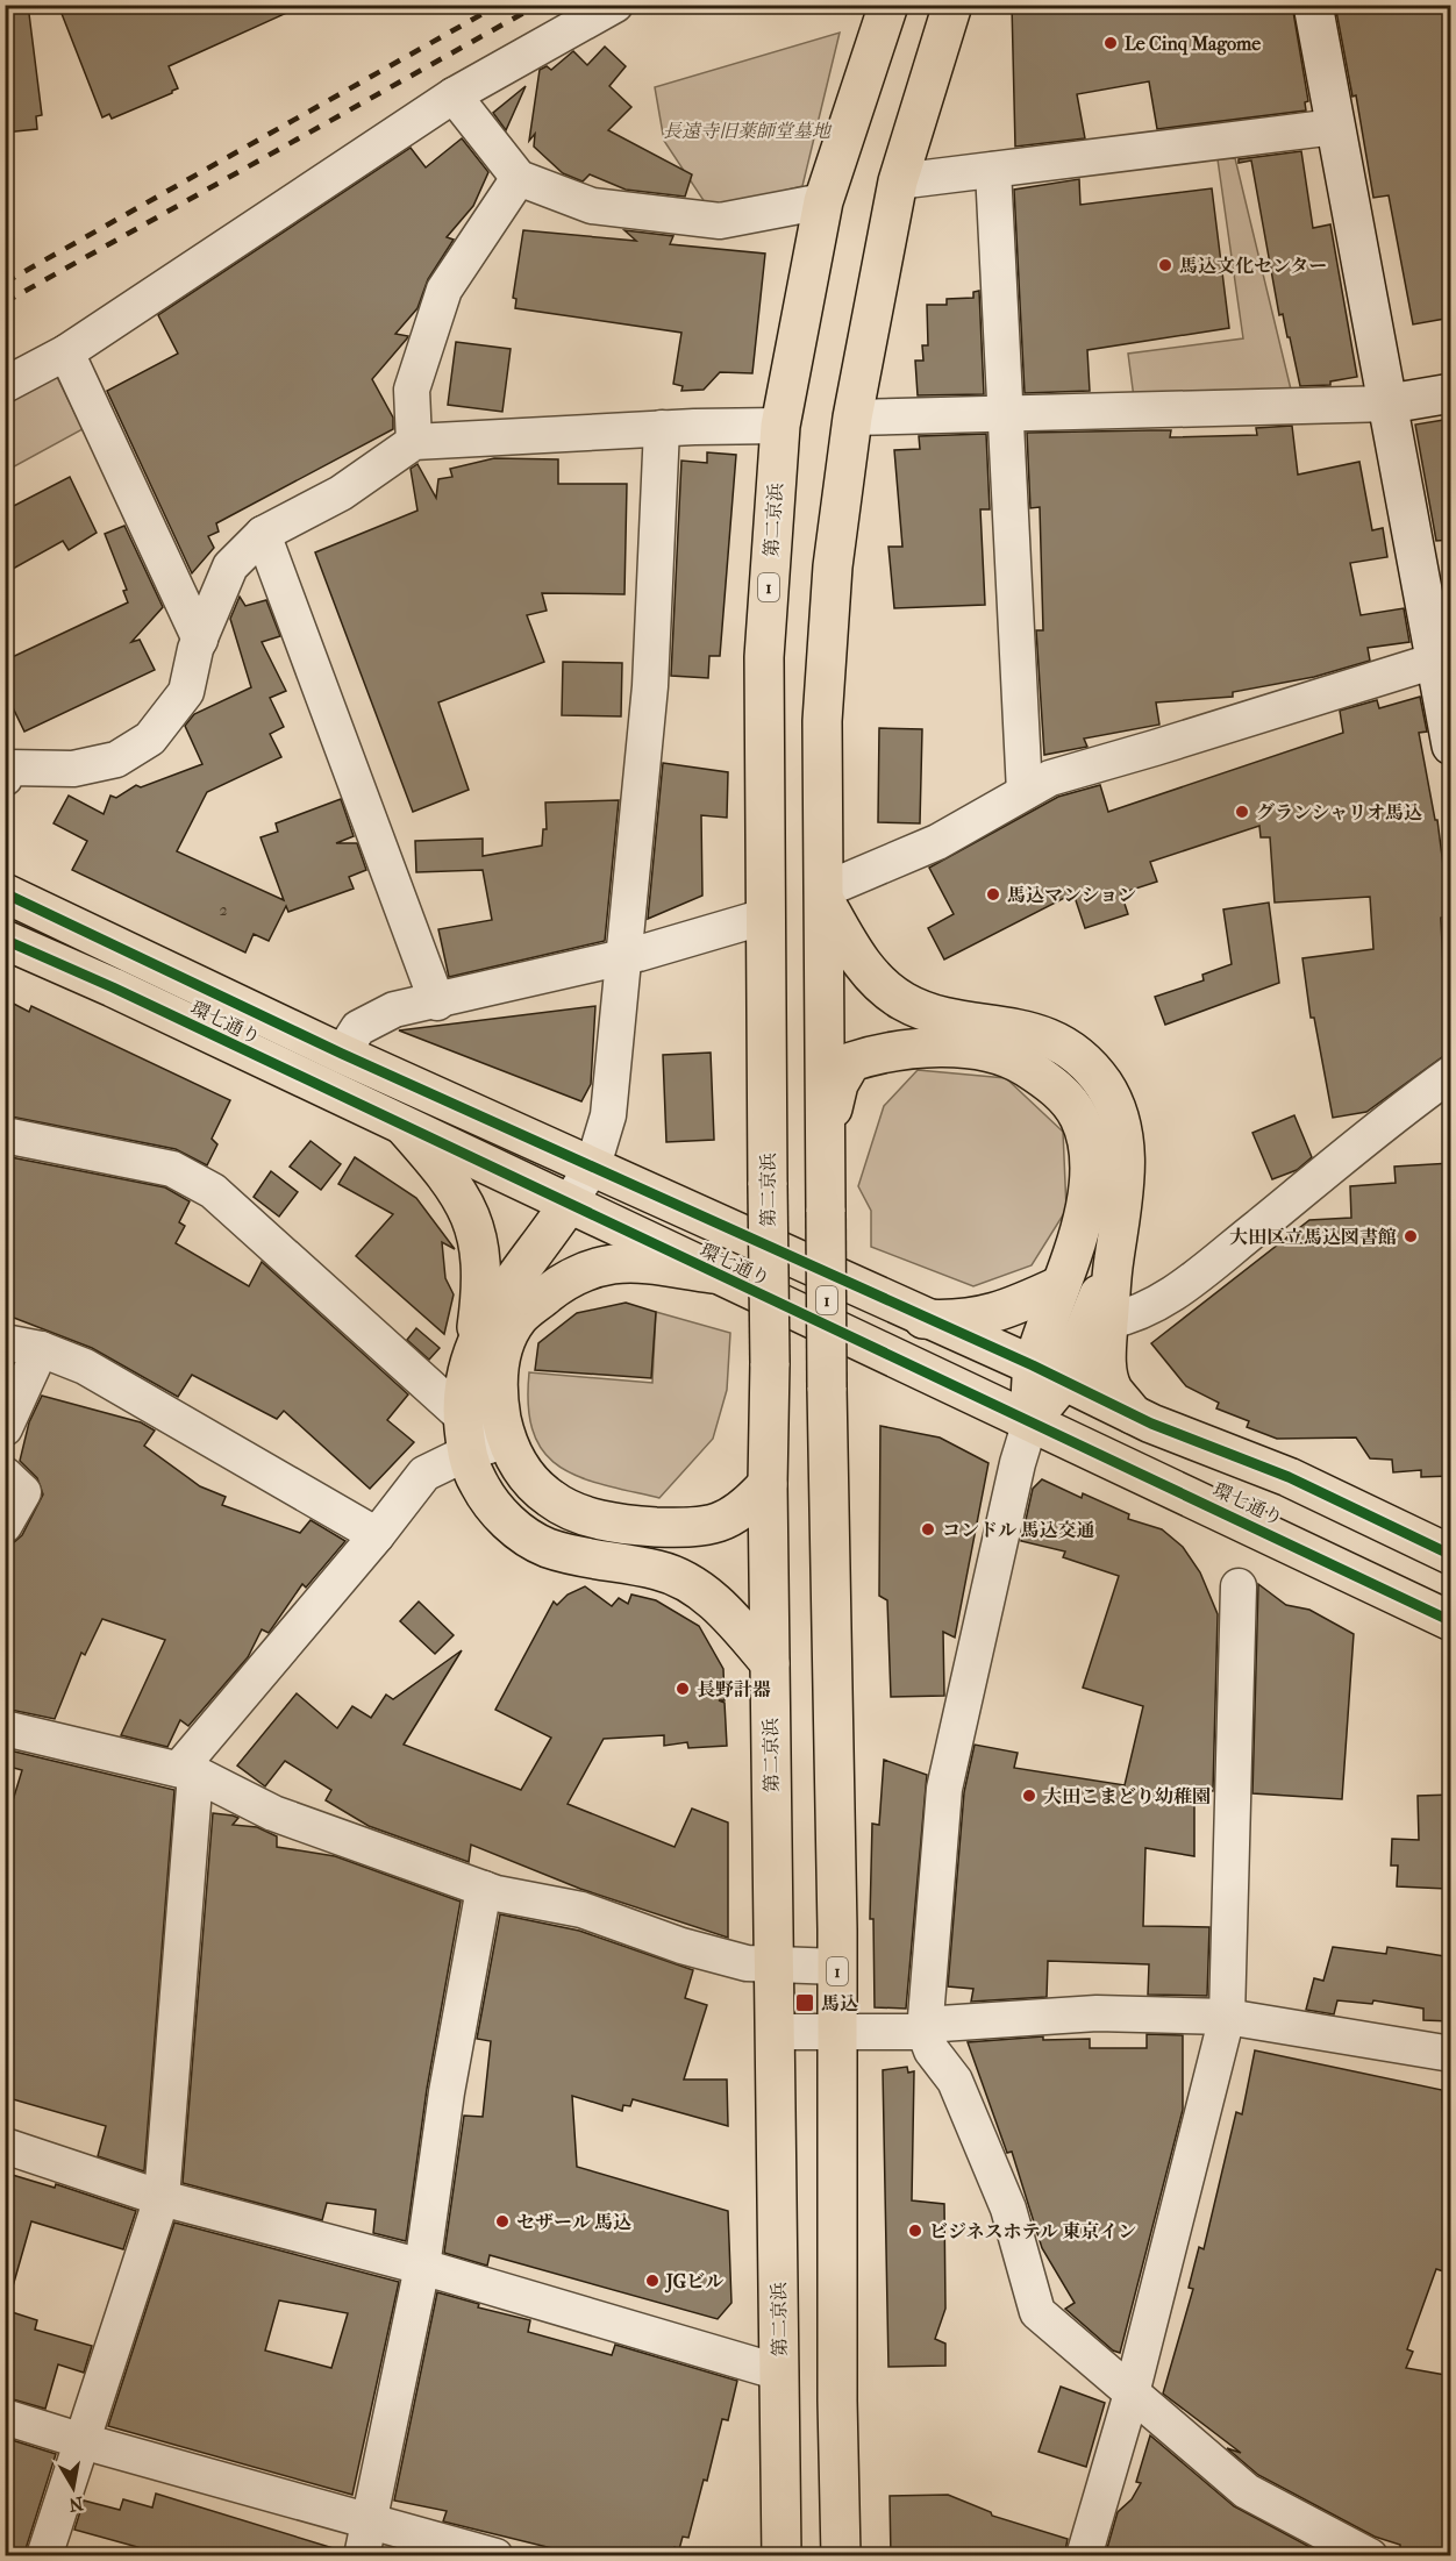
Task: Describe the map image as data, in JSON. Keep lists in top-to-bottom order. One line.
{"streets":{"main road":["第二京浜","1","環七通り"]},"parks":["長遠寺旧薬師堂墓地"],"places":{"other":["Le Cinq Magome","馬込文化センター","グランシャリオ馬込","馬込マンション","大田区立馬込図書館","コンドル 馬込交通","長野計器","大田こまどり幼稚園","セザール 馬込","ビジネスホテル 東京イン","JGビル"],"transit":["馬込"]},"house_numbers":["2"],"north":"bottom"}
